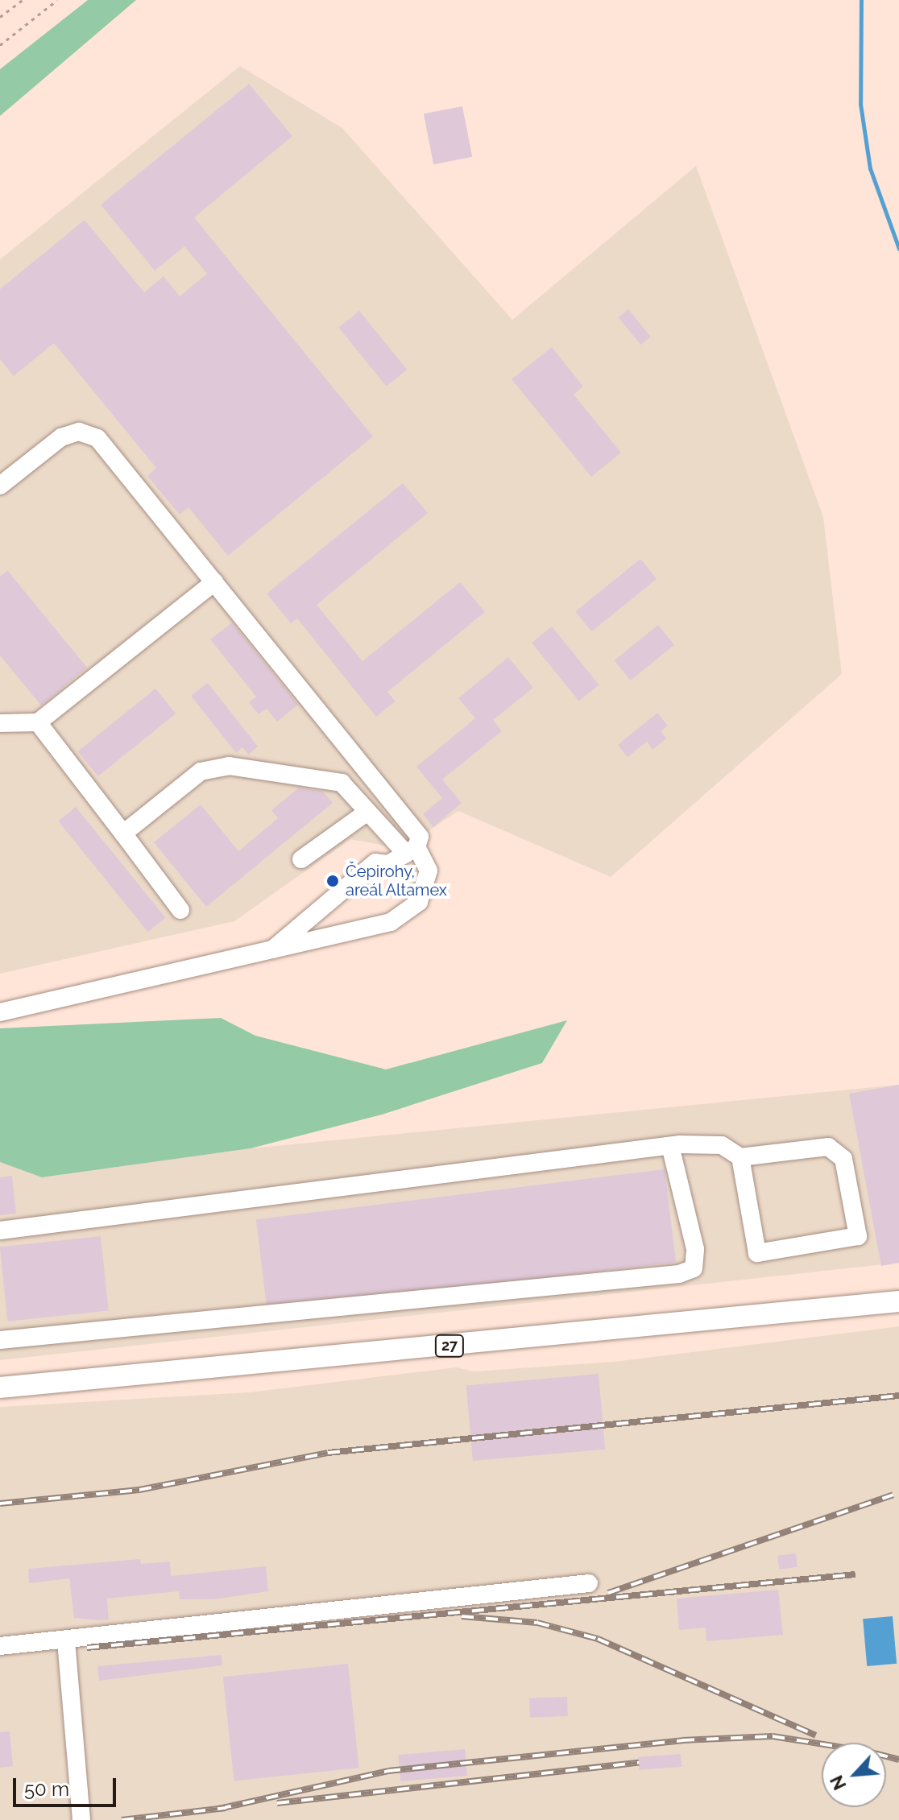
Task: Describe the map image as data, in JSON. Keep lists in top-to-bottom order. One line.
{"streets":{"main road":["27"]},"places":["Čepirohy, areál Altamex"],"scale_bar":"50 m","north":"bottom left"}
